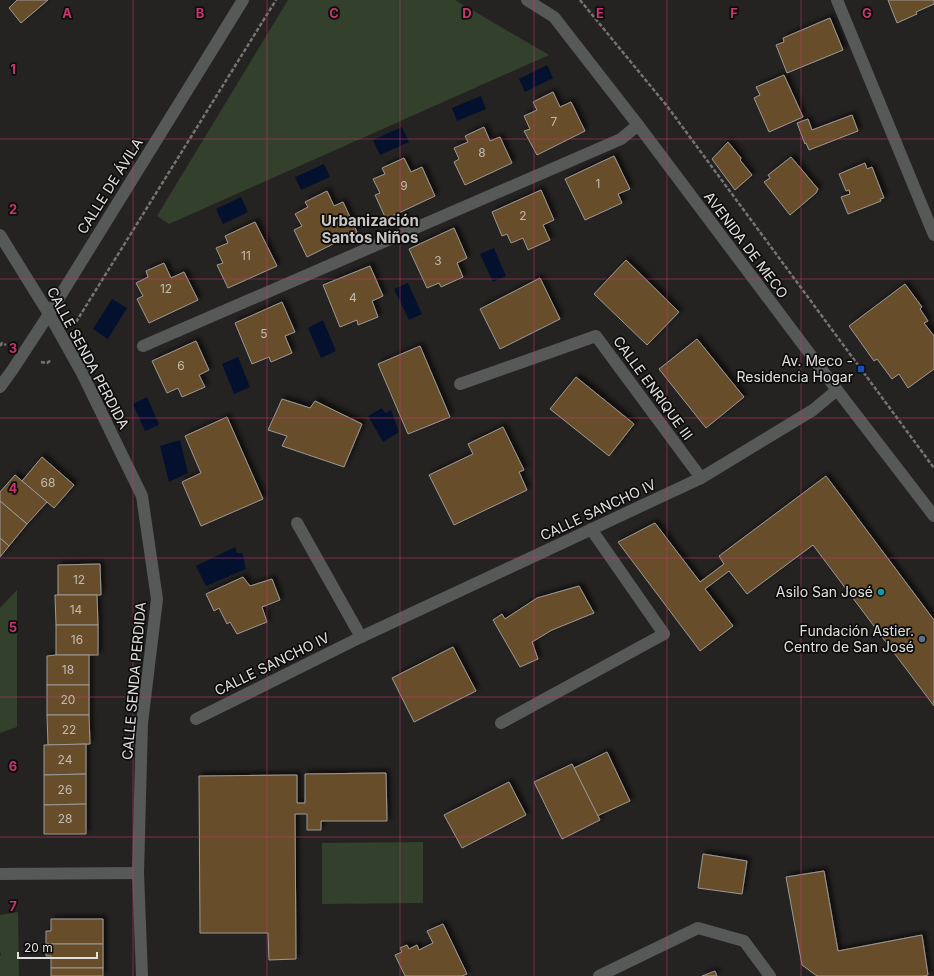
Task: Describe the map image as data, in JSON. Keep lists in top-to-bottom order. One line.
{"streets":{"street":["CALLE DE ÁVILA","AVENIDA DE MECO","CALLE SENDA PERDIDA","CALLE ENRIQUE III","CALLE SANCHO IV"]},"crossings":[["CALLE DE ÁVILA","CALLE SENDA PERDIDA"],["AVENIDA DE MECO","CALLE SANCHO IV"],["CALLE ENRIQUE III","CALLE SANCHO IV"]],"districts":["Urbanización Santos Niños"],"places":{"transit":["Av. Meco - Residencia Hogar"],"other":["Asilo San José","Fundación Astier. Centro de San José"]},"house_numbers":["7","8","1","9","2","11","3","12","4","5","6","68","12","14","16","18","20","22","24","26","28"],"scale_bar":"20 m","grid":{"columns":["A","B","C","D","E","F","G"],"rows":["1","2","3","4","5","6","7"]}}
